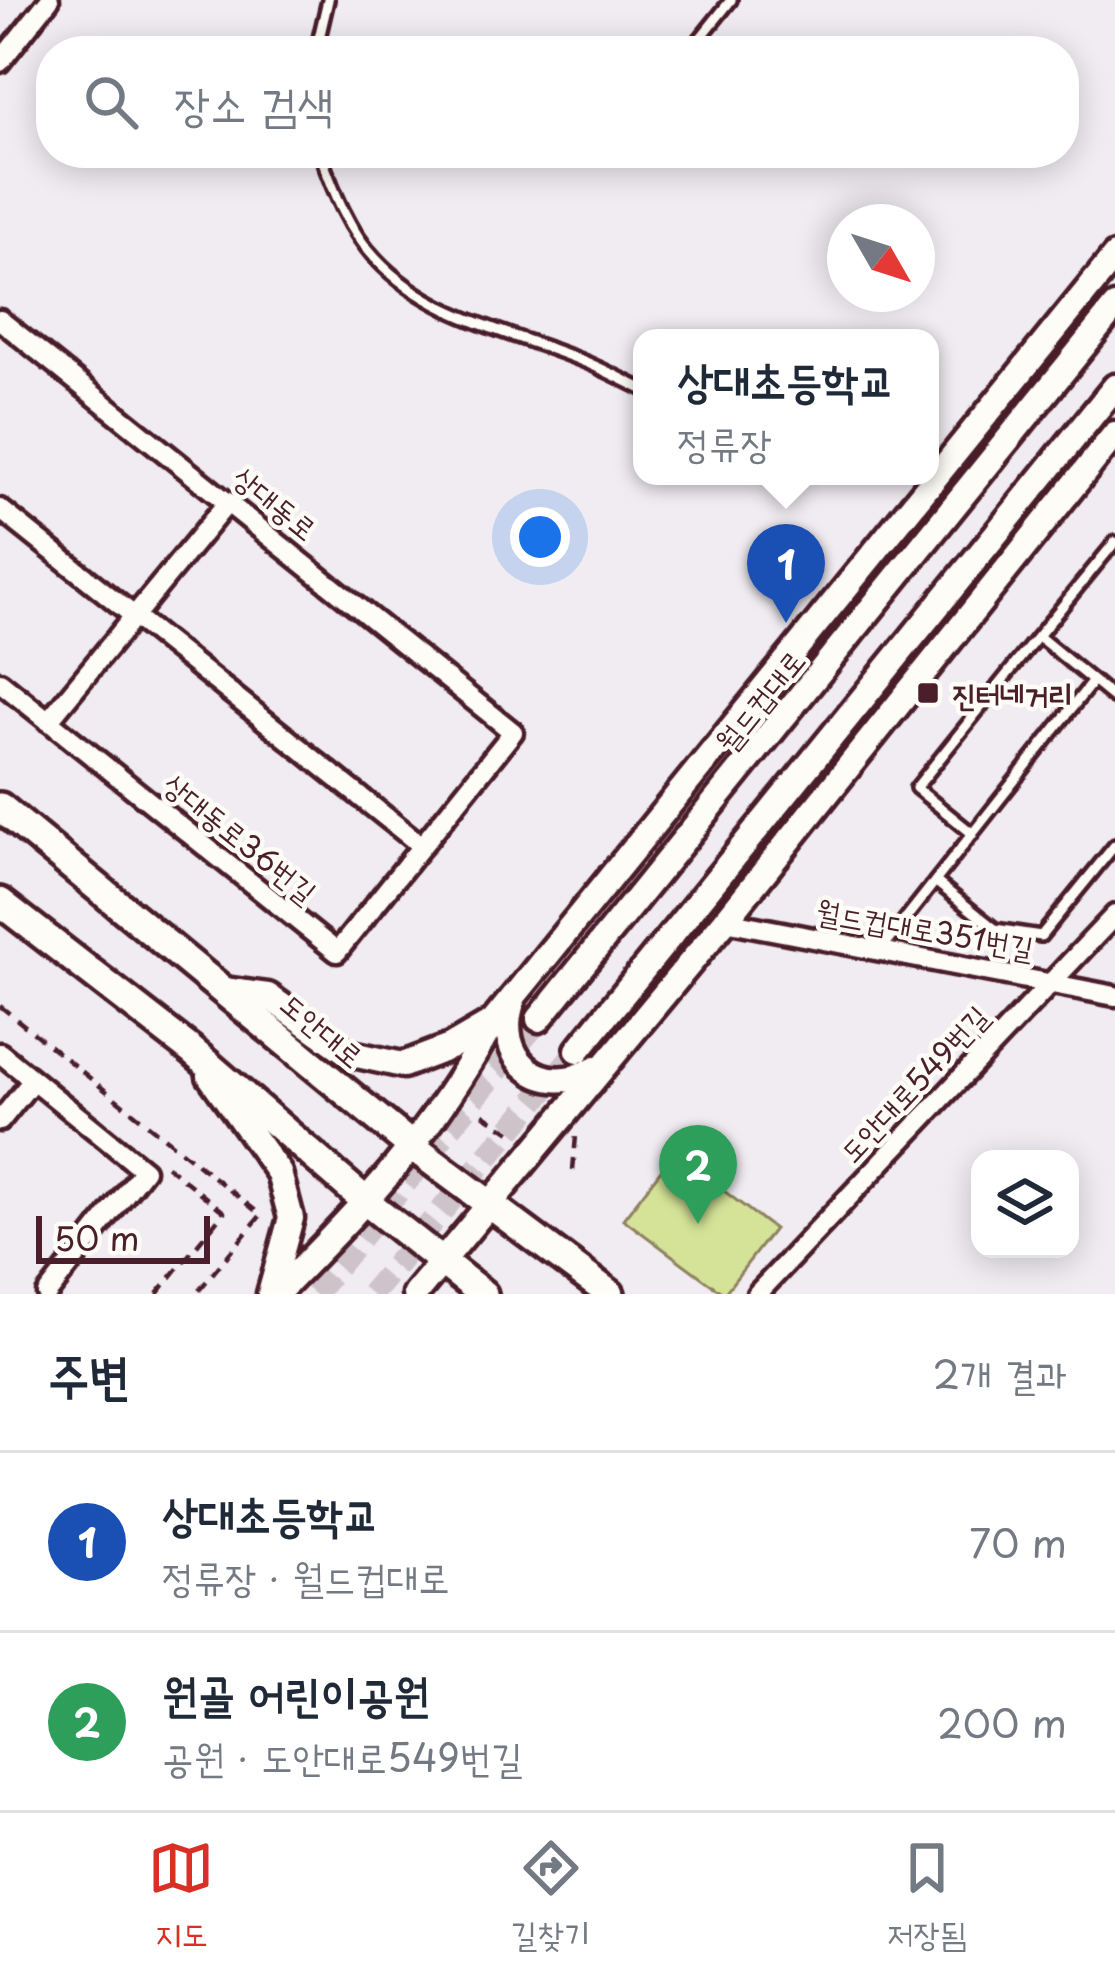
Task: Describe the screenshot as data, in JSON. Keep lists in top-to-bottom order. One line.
{"streets":{"main road":["도안대로"],"street":["상대동로","월드컵대로","상대동로36번길","월드컵대로351번길","도안대로549번길"]},"crossings":[["상대동로","상대동로36번길"],["월드컵대로351번길","도안대로549번길"]],"places":{"transit":["진터네거리"]},"scale_bar":"50 m","north":"bottom right","page":{"search":"장소 검색","popup":["상대초등학교","정류장"],"pins":["1","2"],"scale":"50 m","heading":["주변","2개 결과"],"list":[{"mark":"1","name":"상대초등학교","note":"정류장 · 월드컵대로","value":"70 m"},{"mark":"2","name":"원골 어린이공원","note":"공원 · 도안대로549번길","value":"200 m"}],"nav":["지도","길찾기","저장됨"]}}
